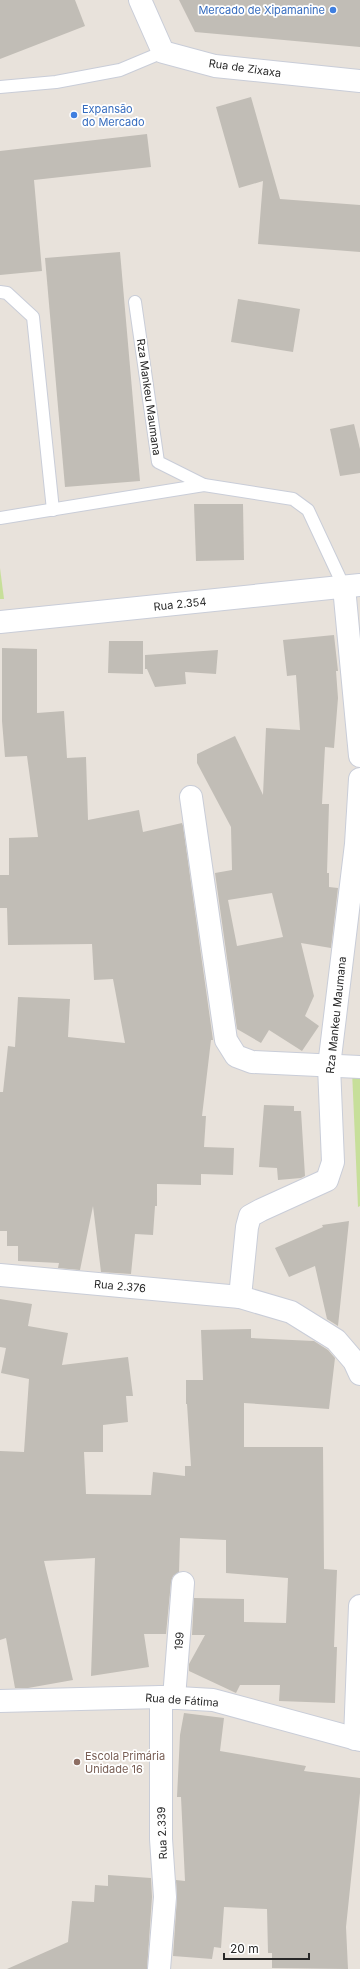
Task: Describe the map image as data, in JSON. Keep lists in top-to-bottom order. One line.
{"streets":{"street":["Rua de Zixaxa","Rza Mankeu Maumana","Rua 2.354","Rua 2.376","199","Rua de Fátima","Rua 2.339"]},"crossings":[["Rza Mankeu Maumana","Rua 2.354"],["Rza Mankeu Maumana","Rua 2.376"],["199","Rua de Fátima"],["199","Rua 2.339"],["Rua de Fátima","Rua 2.339"]],"places":["Mercado de Xipamanine","Expansão do Mercado","Escola Primária Unidade 16"],"scale_bar":"20 m"}
